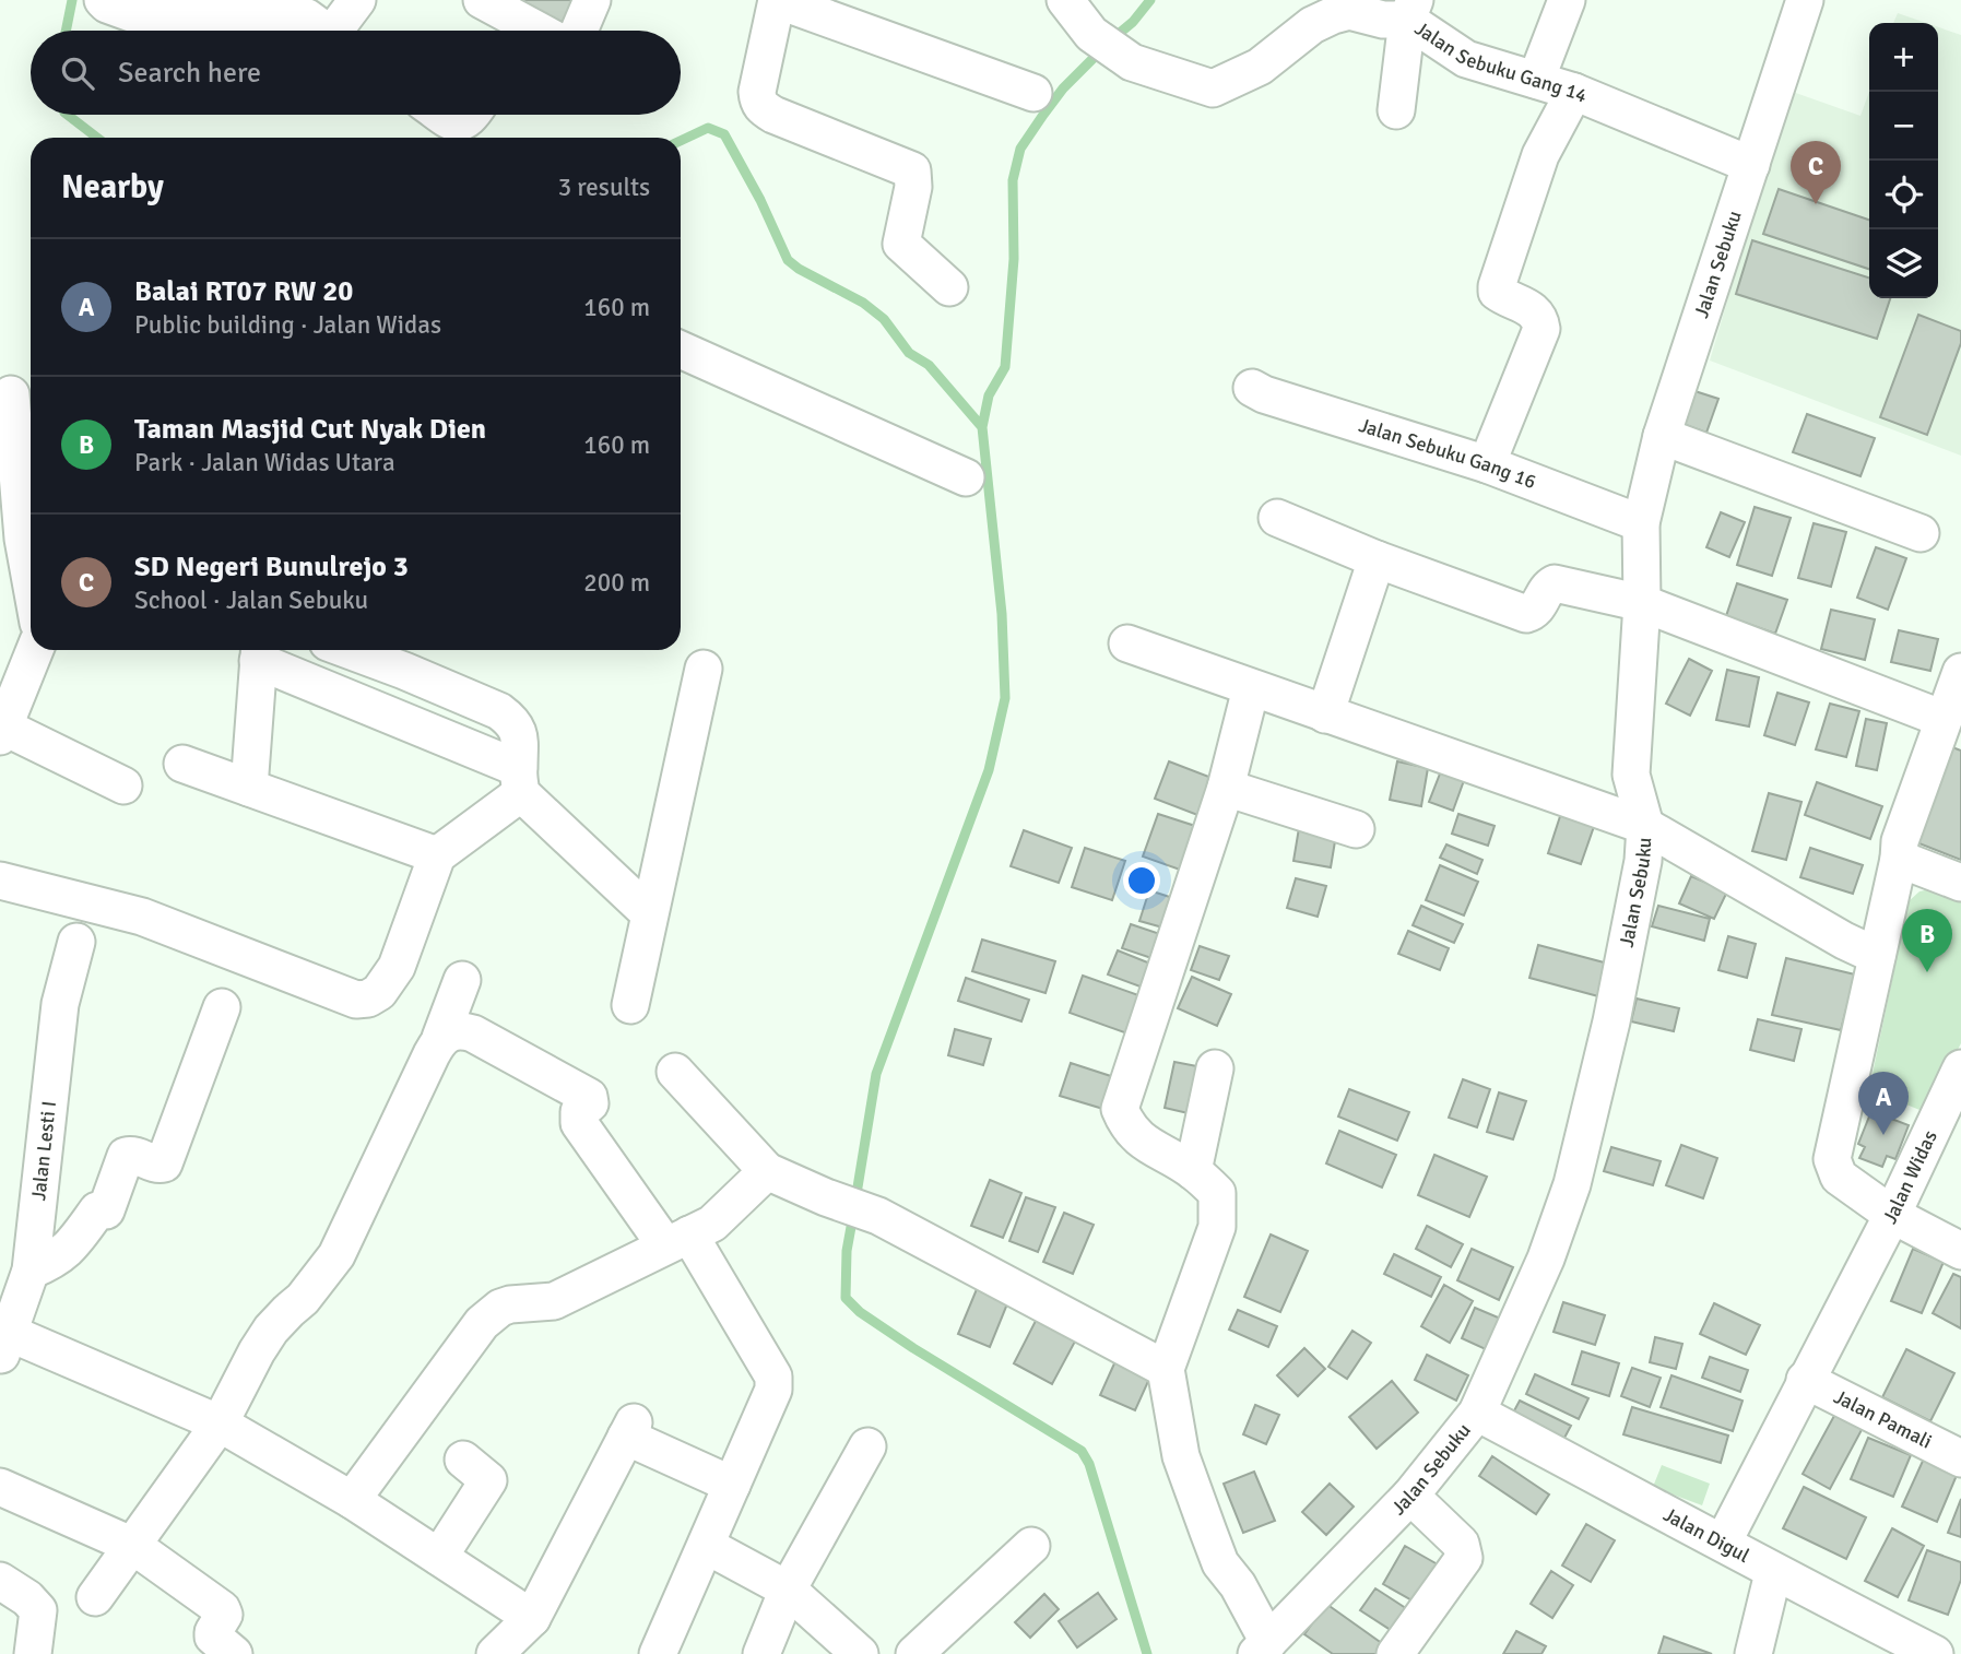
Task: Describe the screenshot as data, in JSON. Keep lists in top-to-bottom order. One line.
{"streets":{"street":["Jalan Sebuku Gang 14","Jalan Sebuku","Jalan Sebuku Gang 16","Jalan Lesti I","Jalan Widas","Jalan Pamali","Jalan Digul"]},"crossings":[["Jalan Sebuku Gang 14","Jalan Sebuku"],["Jalan Sebuku","Jalan Sebuku Gang 16"],["Jalan Sebuku","Jalan Digul"]],"page":{"map_buttons":["+","−"],"search":"Search here","heading":["Nearby","3 results"],"pins":["C","B","A"],"list":[{"mark":"A","name":"Balai RT07 RW 20","note":"Public building · Jalan Widas","value":"160 m"},{"mark":"B","name":"Taman Masjid Cut Nyak Dien","note":"Park · Jalan Widas Utara","value":"160 m"},{"mark":"C","name":"SD Negeri Bunulrejo 3","note":"School · Jalan Sebuku","value":"200 m"}]}}
